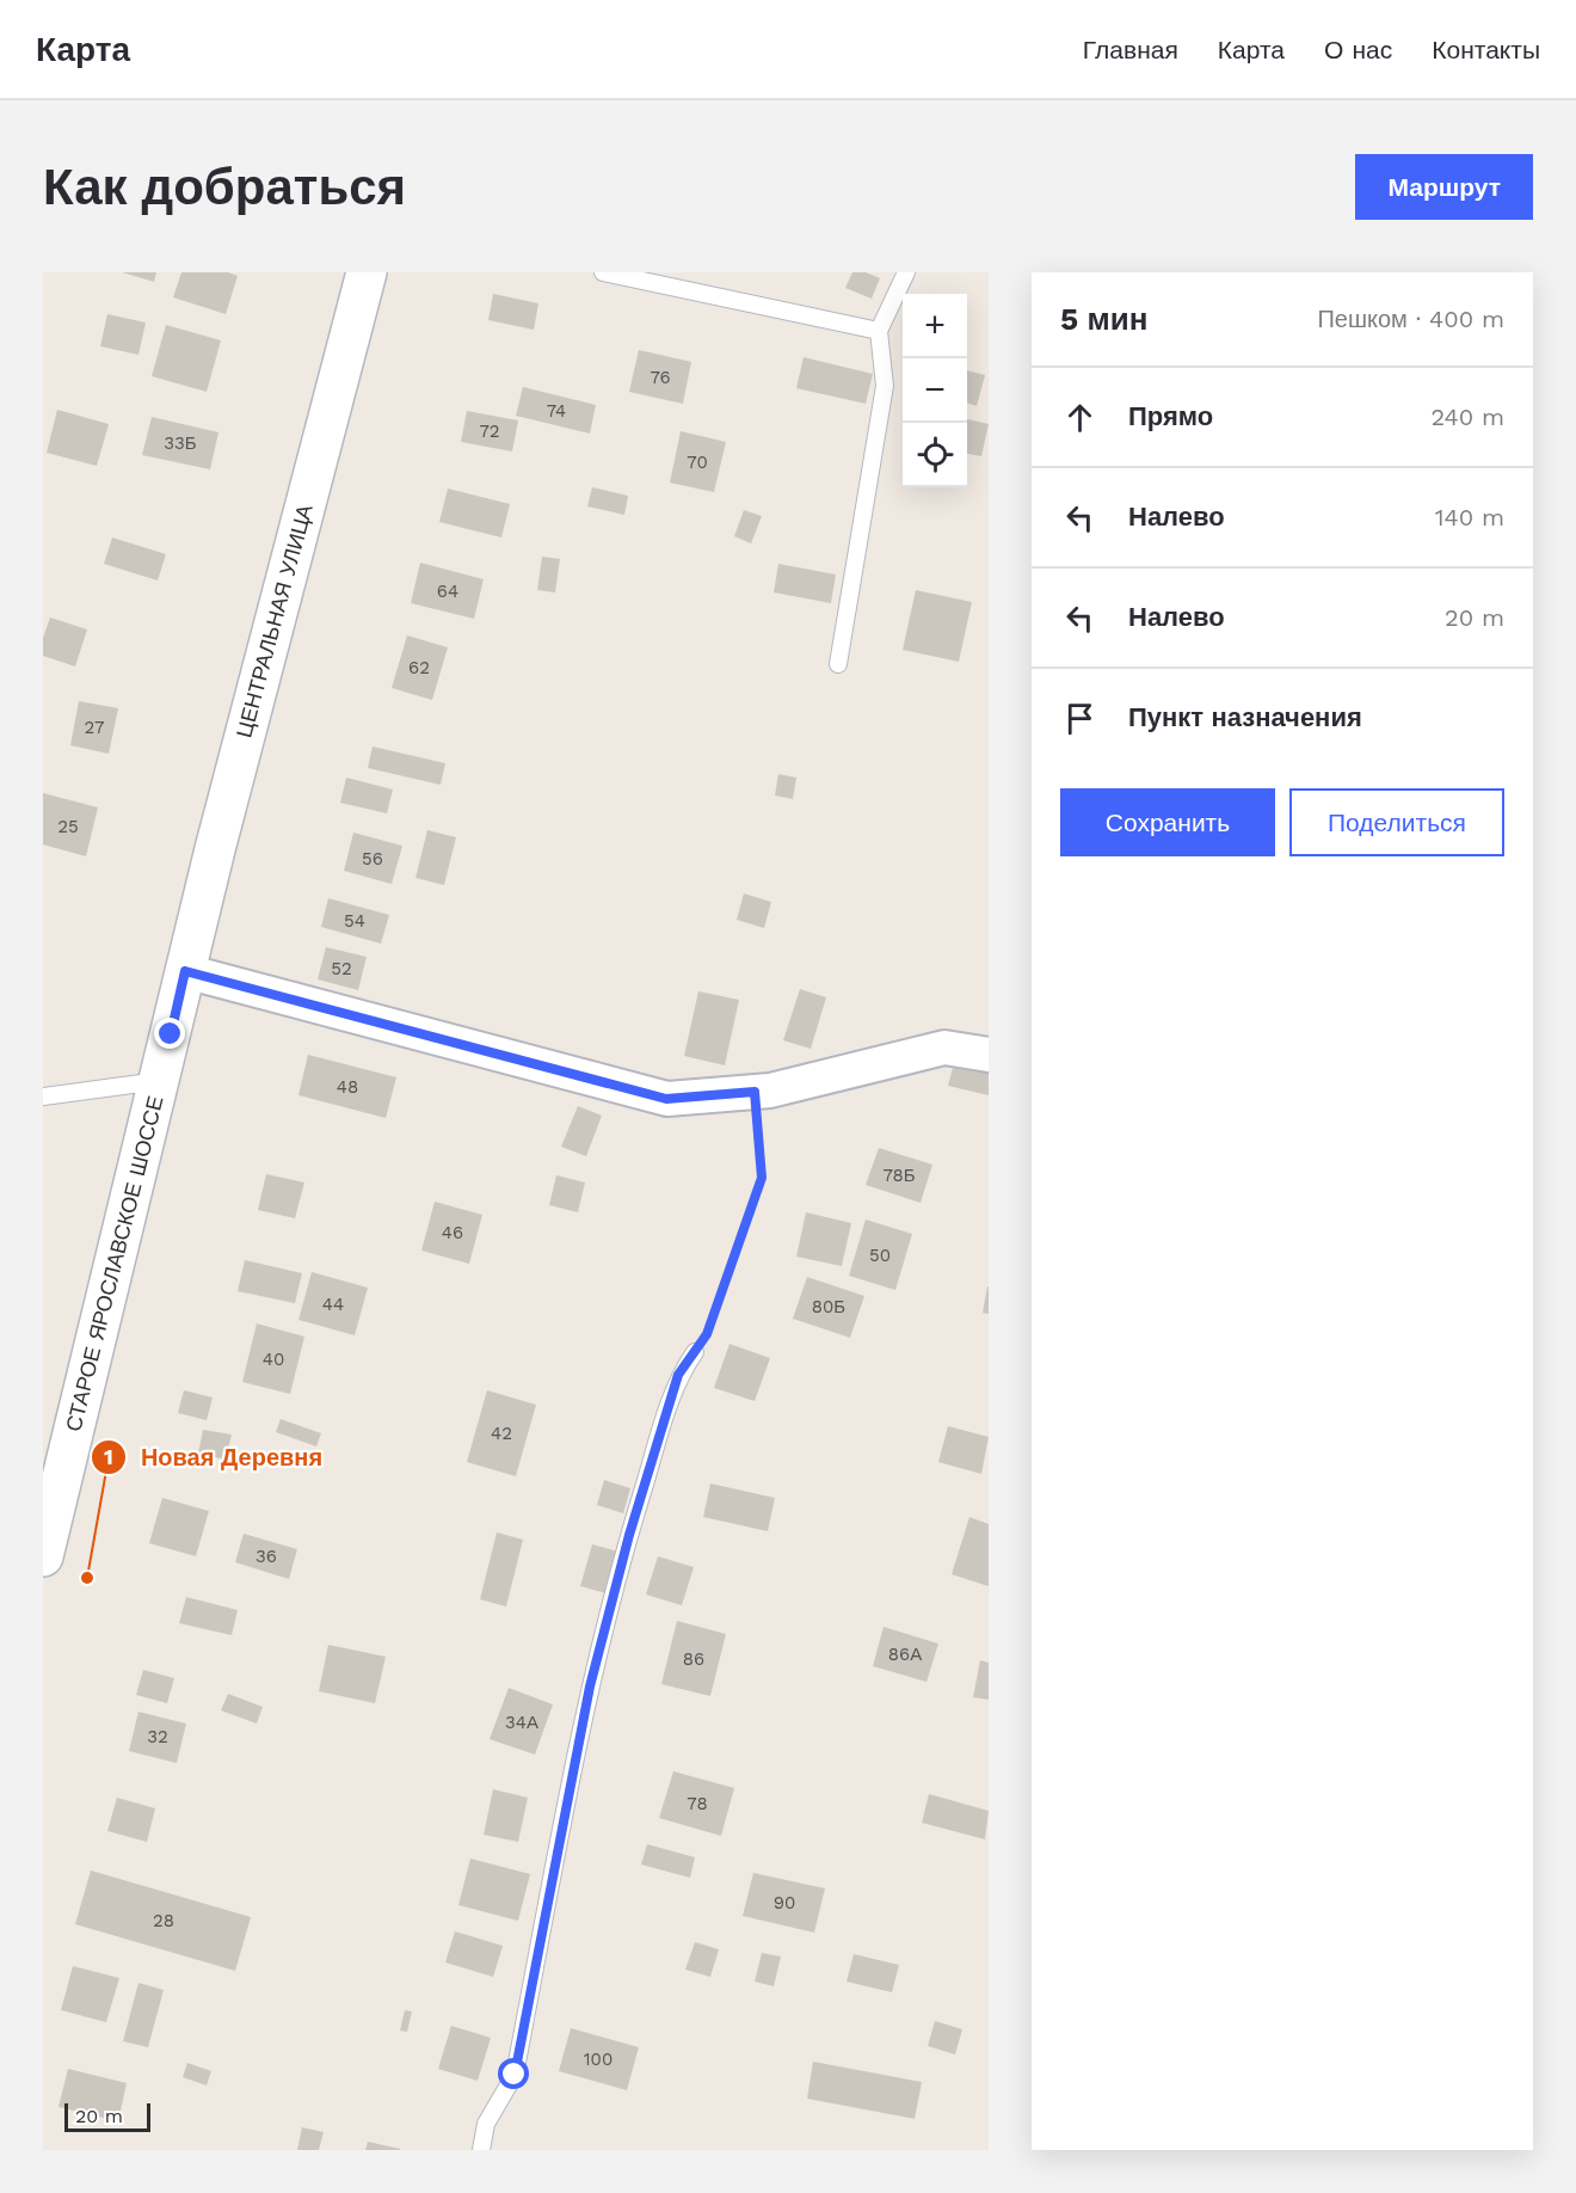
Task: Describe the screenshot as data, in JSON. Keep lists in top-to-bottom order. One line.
{"streets":{"main road":["ЦЕНТРАЛЬНАЯ УЛИЦА","СТАРОЕ ЯРОСЛАВСКОЕ ШОССЕ"]},"crossings":[["ЦЕНТРАЛЬНАЯ УЛИЦА","СТАРОЕ ЯРОСЛАВСКОЕ ШОССЕ"]],"places":["Новая Деревня"],"house_numbers":["76","74","72","33Б","70","64","62","27","25","56","54","52","48","78Б","46","50","44","80Б","40","42","36","86А","86","34А","32","78","90","28","100"],"scale_bar":"20 m","page":{"header":"Карта","nav":["Главная","Карта","О нас","Контакты"],"buttons":["Маршрут",["Сохранить","Поделиться"]],"title":"Как добраться","heading":["5 мин","Пешком · 400 m"],"map_buttons":["+","−"],"list":[["Прямо","240 m"],["Налево","140 m"],["Налево","20 m"],"Пункт назначения"],"scale":"20 m"}}
